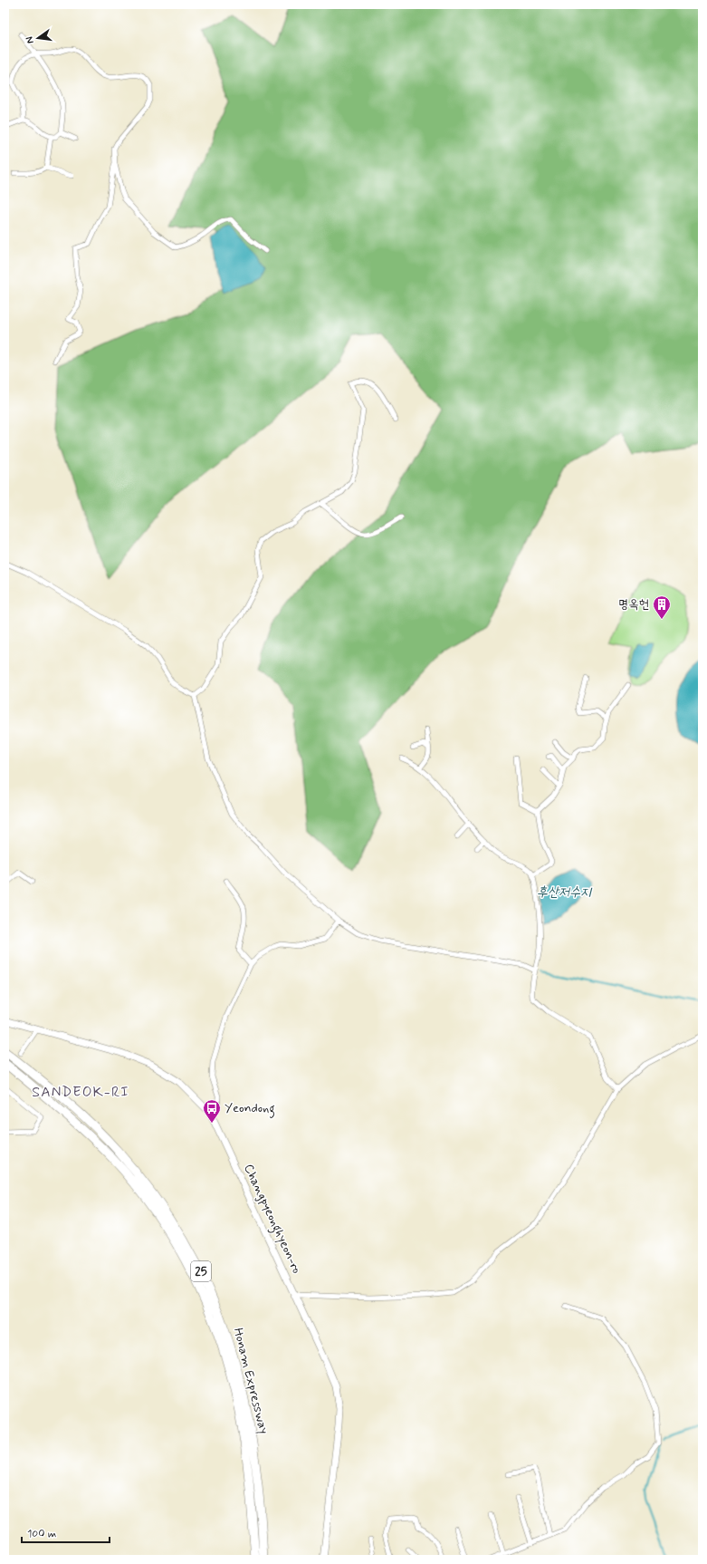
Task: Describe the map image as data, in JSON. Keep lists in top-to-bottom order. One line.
{"streets":{"highway":["25","Honam Expressway"],"main road":["Changpyeonghyeon-ro"]},"districts":["SANDEOK-RI"],"water":["후산저수지"],"places":{"building":["명옥헌"],"bus stop":["Yeondong"]},"scale_bar":"100 m","north":"left"}
